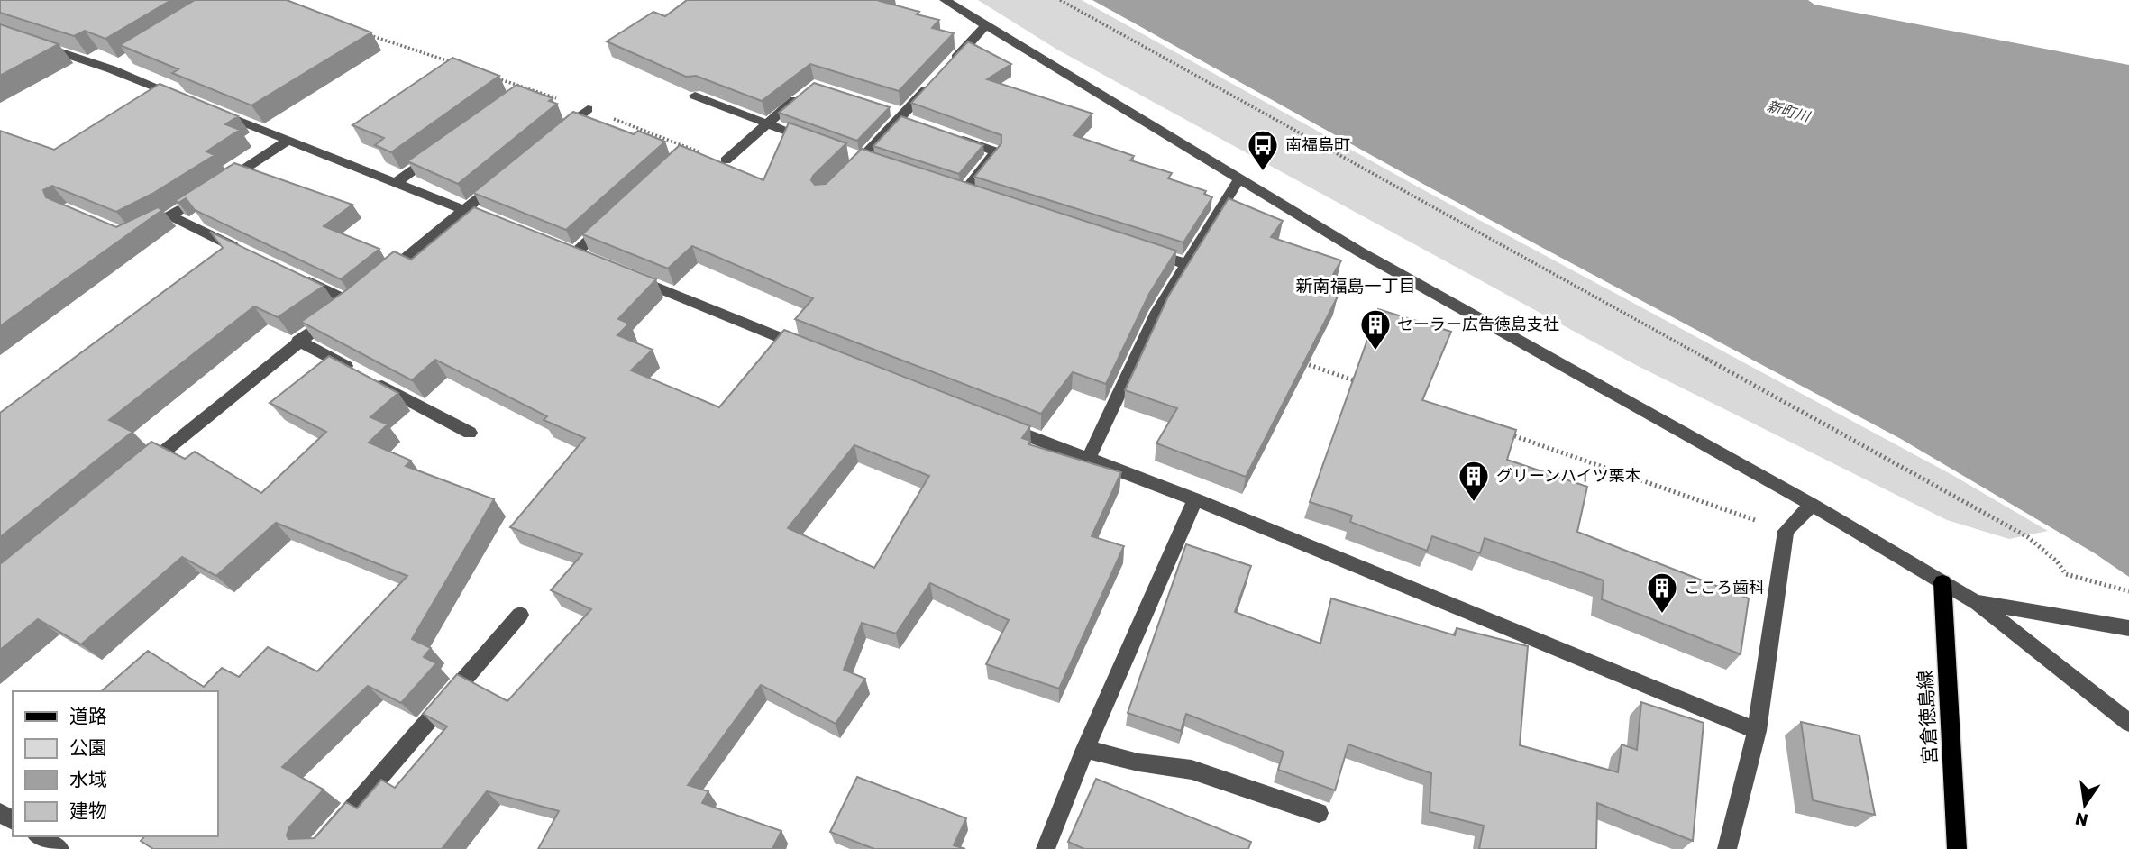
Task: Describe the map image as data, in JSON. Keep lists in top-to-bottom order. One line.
{"streets":{"main road":["宮倉徳島線"]},"districts":["新南福島一丁目"],"water":["新町川"],"places":{"bus stop":["南福島町"],"building":["セーラー広告徳島支社","グリーンハイツ栗本","こころ歯科"]},"legend":["道路","公園","水域","建物"],"north":"bottom"}
